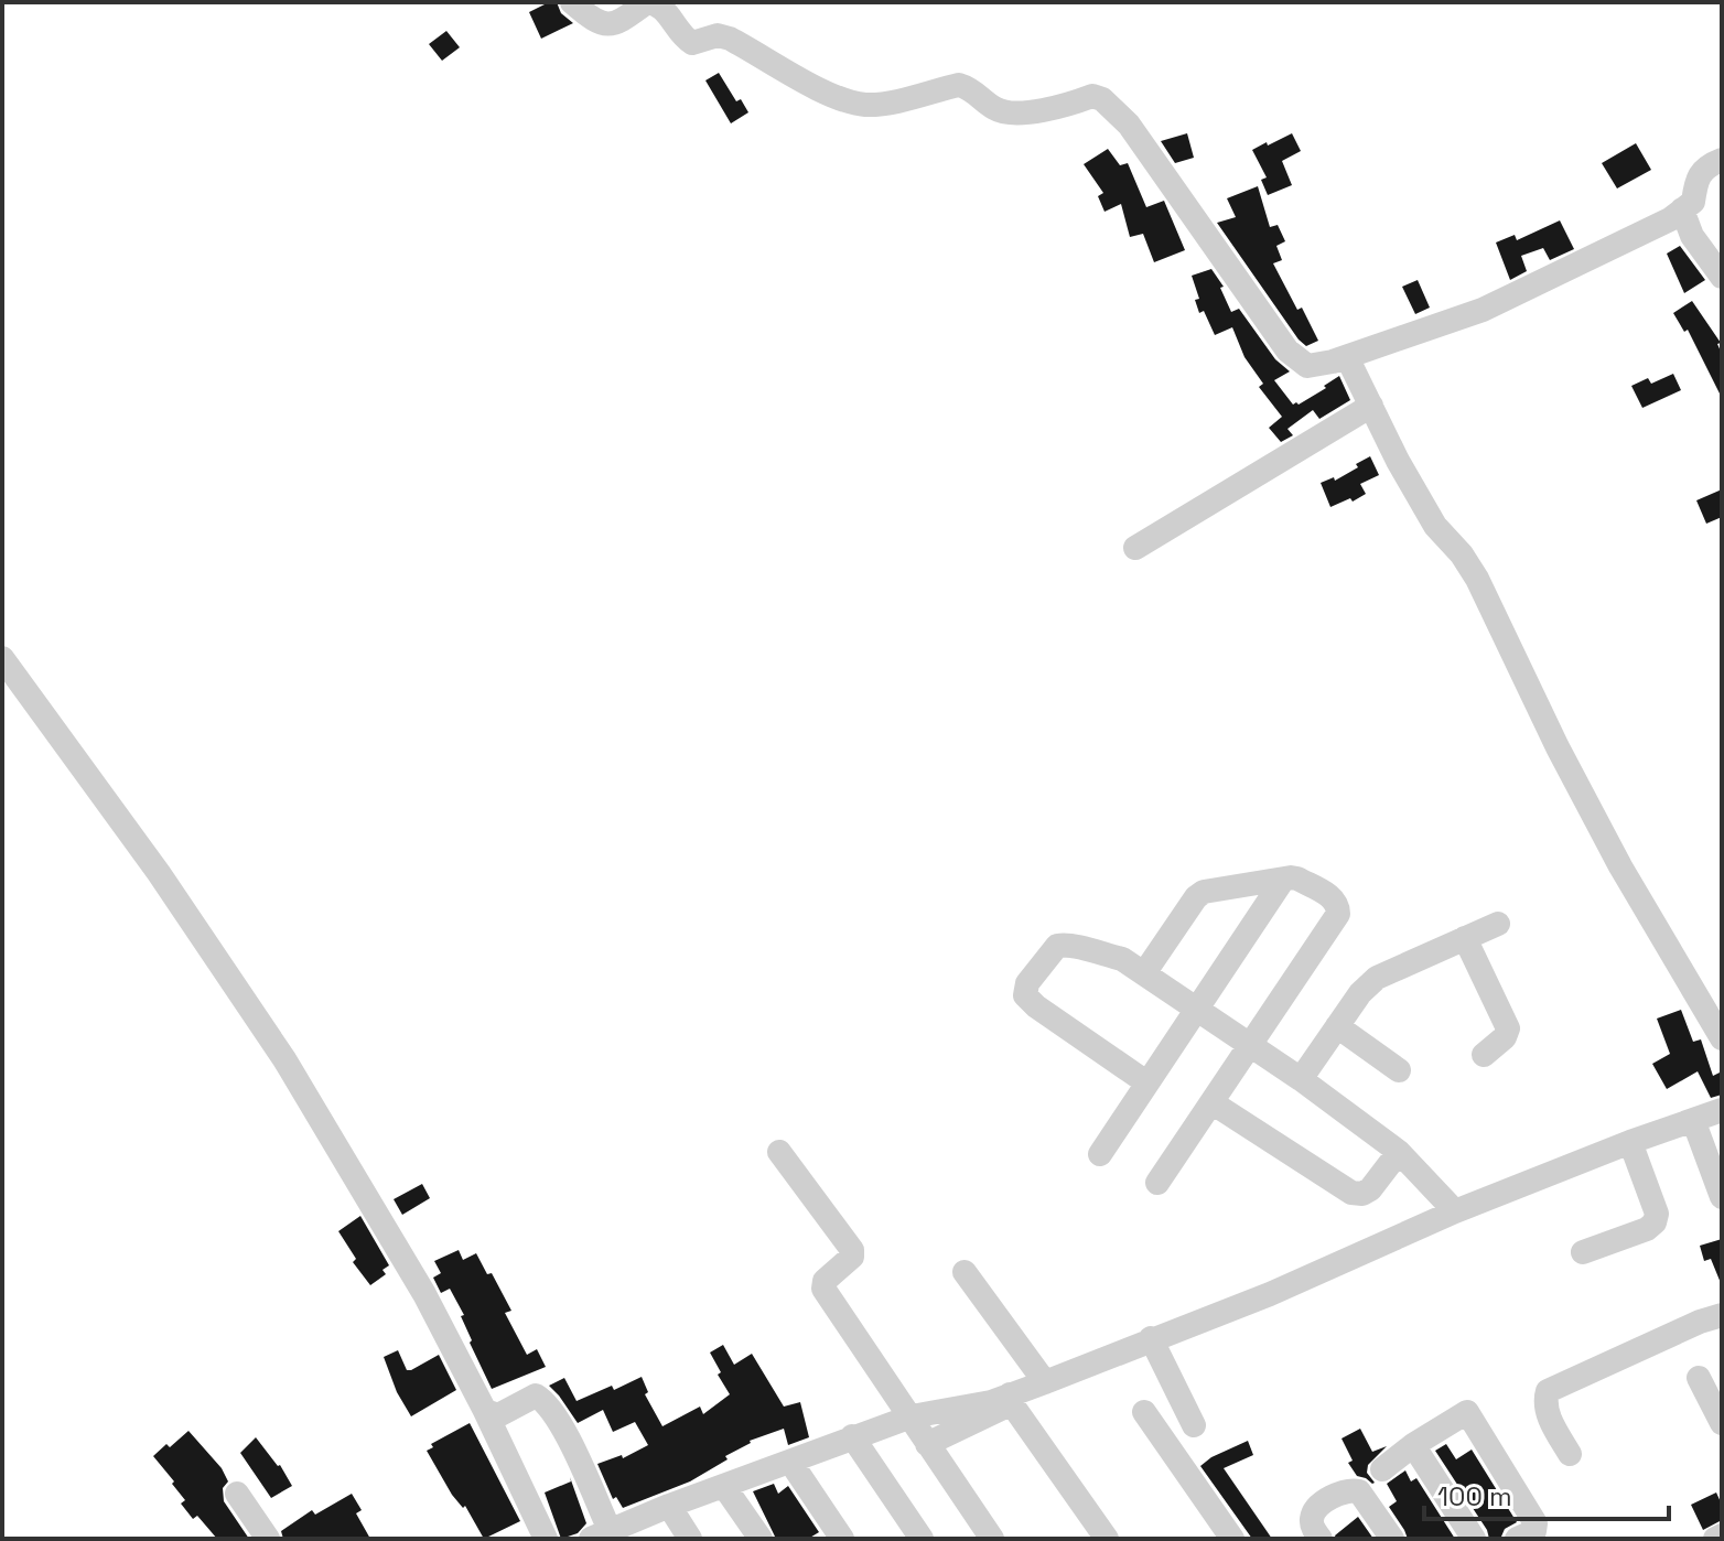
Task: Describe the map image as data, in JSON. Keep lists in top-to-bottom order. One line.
{"scale_bar":"100 m"}
